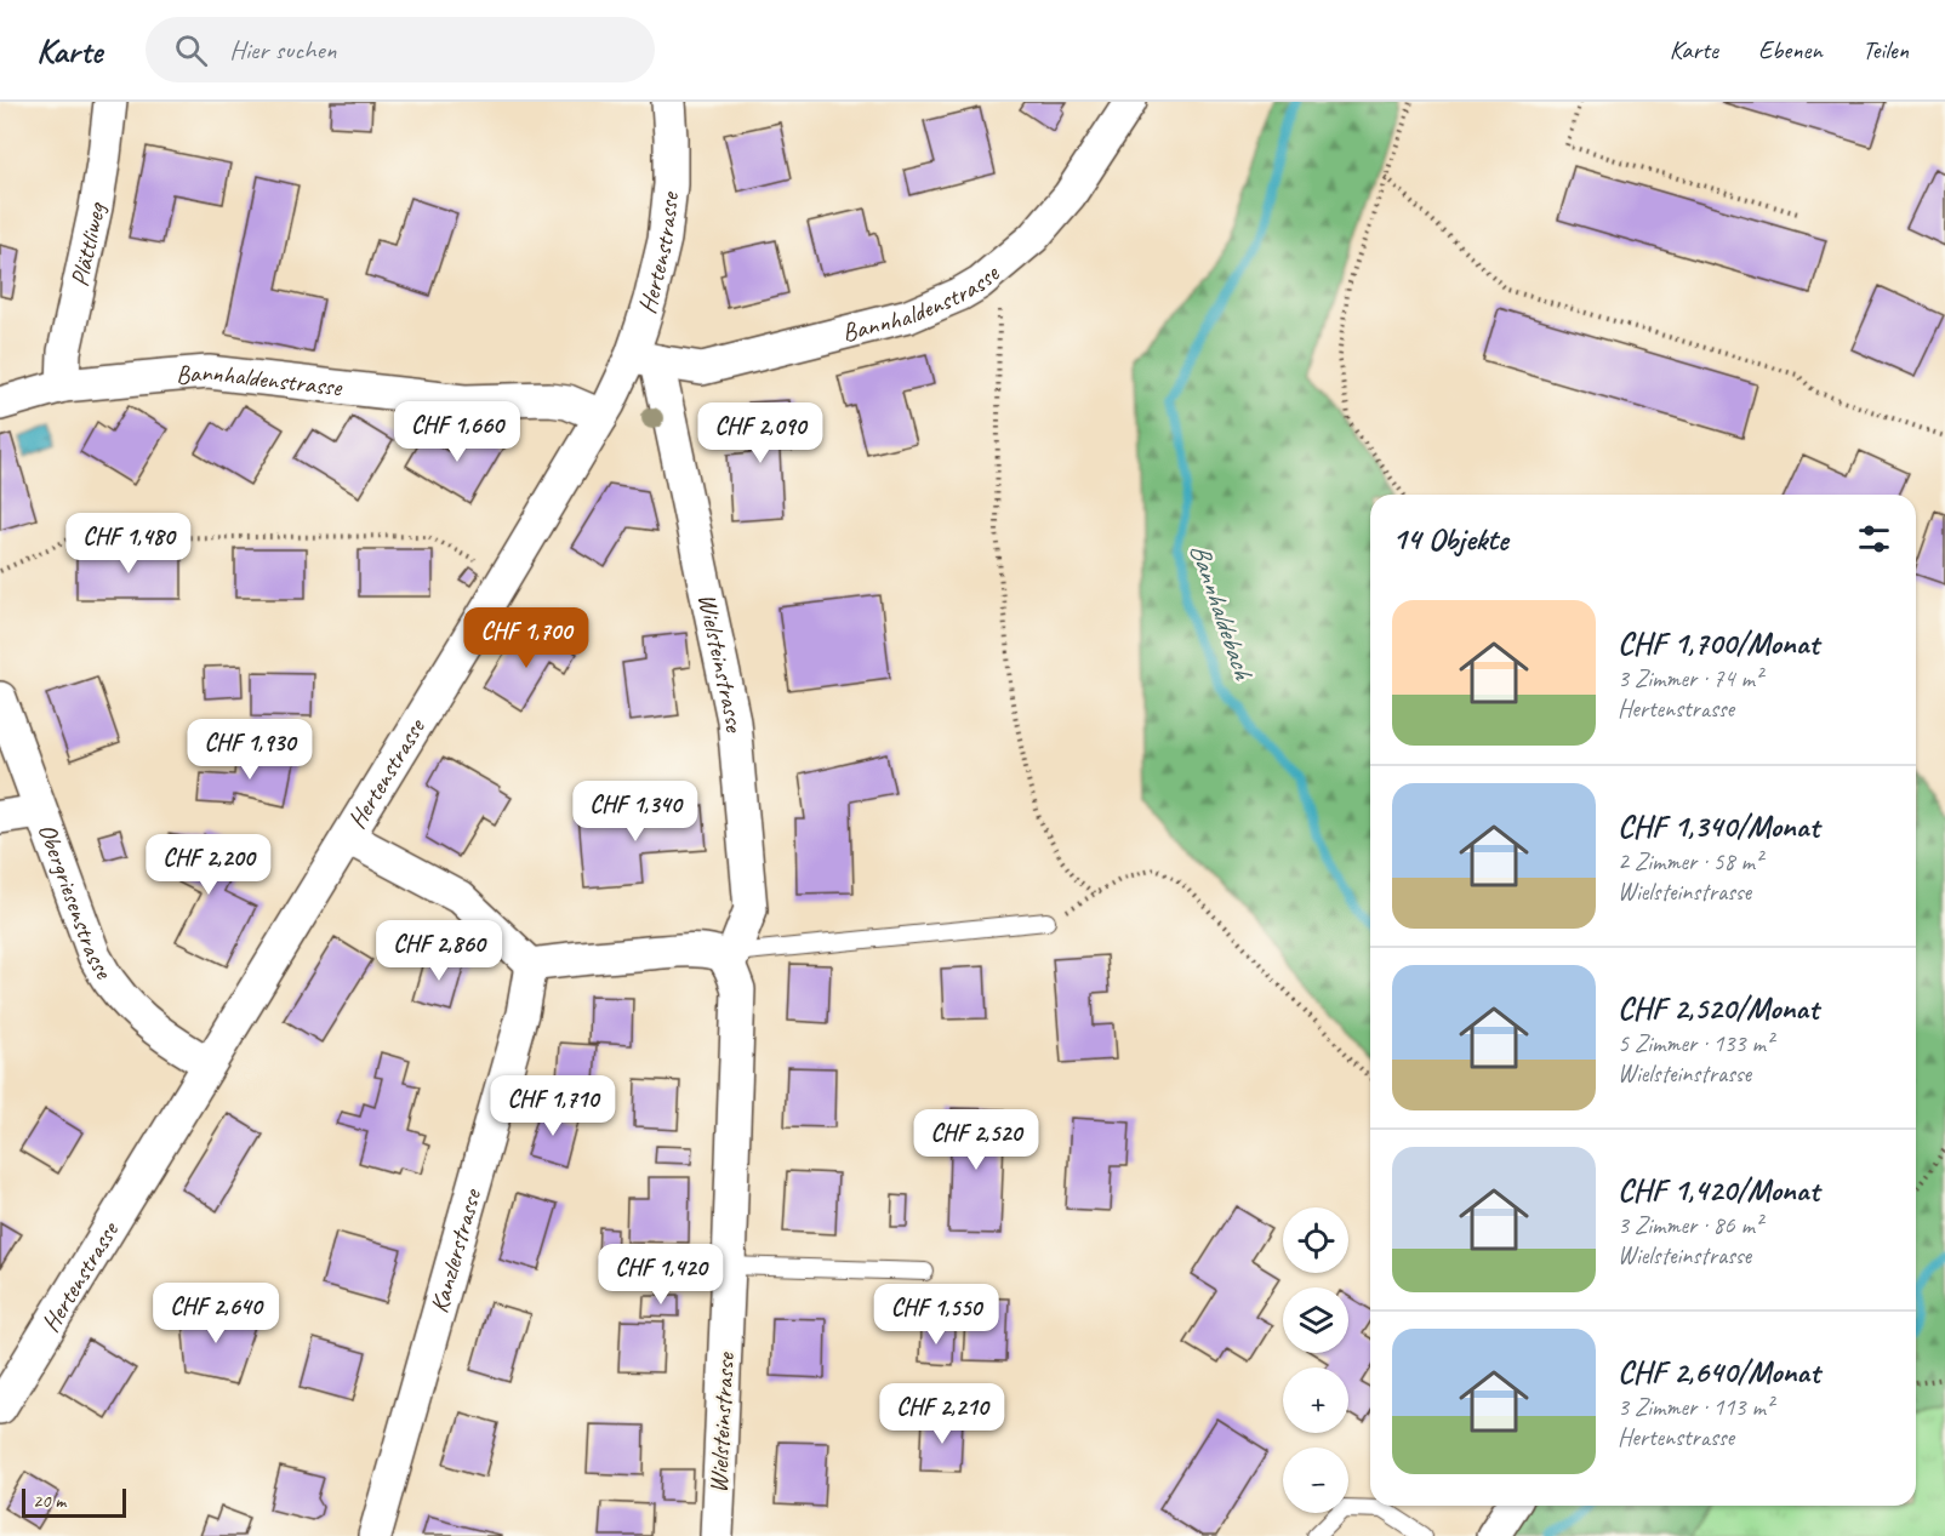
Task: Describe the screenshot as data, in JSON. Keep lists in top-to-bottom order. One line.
{"streets":{"street":["Plättliweg","Hertenstrasse","Bannhaldenstrasse","Wielsteinstrasse","Obergriesenstrasse","Kanzlerstrasse"]},"crossings":[["Plättliweg","Bannhaldenstrasse"],["Hertenstrasse","Bannhaldenstrasse"],["Hertenstrasse","Wielsteinstrasse"],["Hertenstrasse","Obergriesenstrasse"],["Bannhaldenstrasse","Wielsteinstrasse"]],"water":["Bannhaldebach"],"scale_bar":"20 m","page":{"header":"Karte","search":"Hier suchen","nav":["Karte","Ebenen","Teilen"],"price":["CHF 1,660","CHF 2,090","CHF 1,480","CHF 1,700","CHF 1,930","CHF 1,340","CHF 2,200","CHF 2,860","CHF 1,710","CHF 2,520","CHF 1,420","CHF 2,640","CHF 1,550","CHF 2,210"],"heading":"14 Objekte","list":[{"name":"CHF 1,700/Monat","note":"3 Zimmer · 74 m² · Hertenstrasse"},{"name":"CHF 1,340/Monat","note":"2 Zimmer · 58 m² · Wielsteinstrasse"},{"name":"CHF 2,520/Monat","note":"5 Zimmer · 133 m² · Wielsteinstrasse"},{"name":"CHF 1,420/Monat","note":"3 Zimmer · 86 m² · Wielsteinstrasse"},{"name":"CHF 2,640/Monat","note":"3 Zimmer · 113 m² · Hertenstrasse"}],"map_buttons":["+","−"],"scale":"20 m"}}
